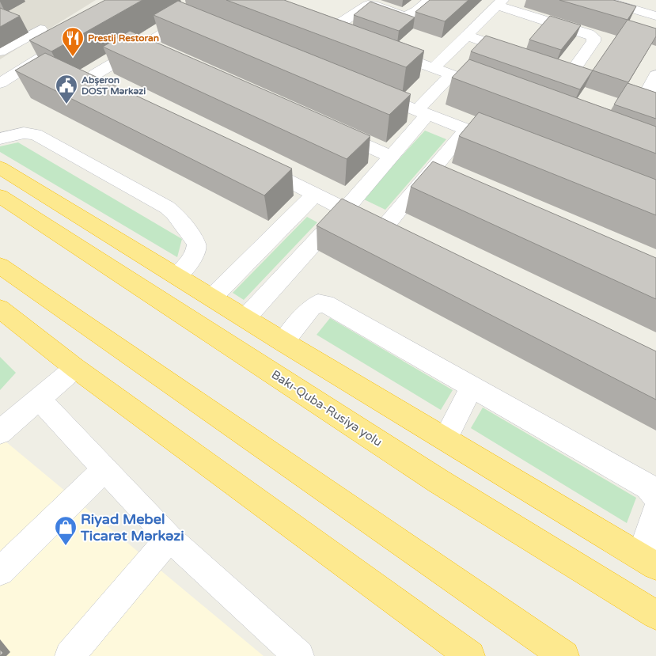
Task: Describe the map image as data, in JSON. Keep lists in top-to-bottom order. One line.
{"streets":{"highway":["Bakı-Quba-Rusiya yolu"]},"places":{"restaurant":["Prestij Restoran"],"public building":["Abşeron DOST Mərkəzi"],"shop":["Riyad Mebel Ticarət Mərkəzi"]}}
